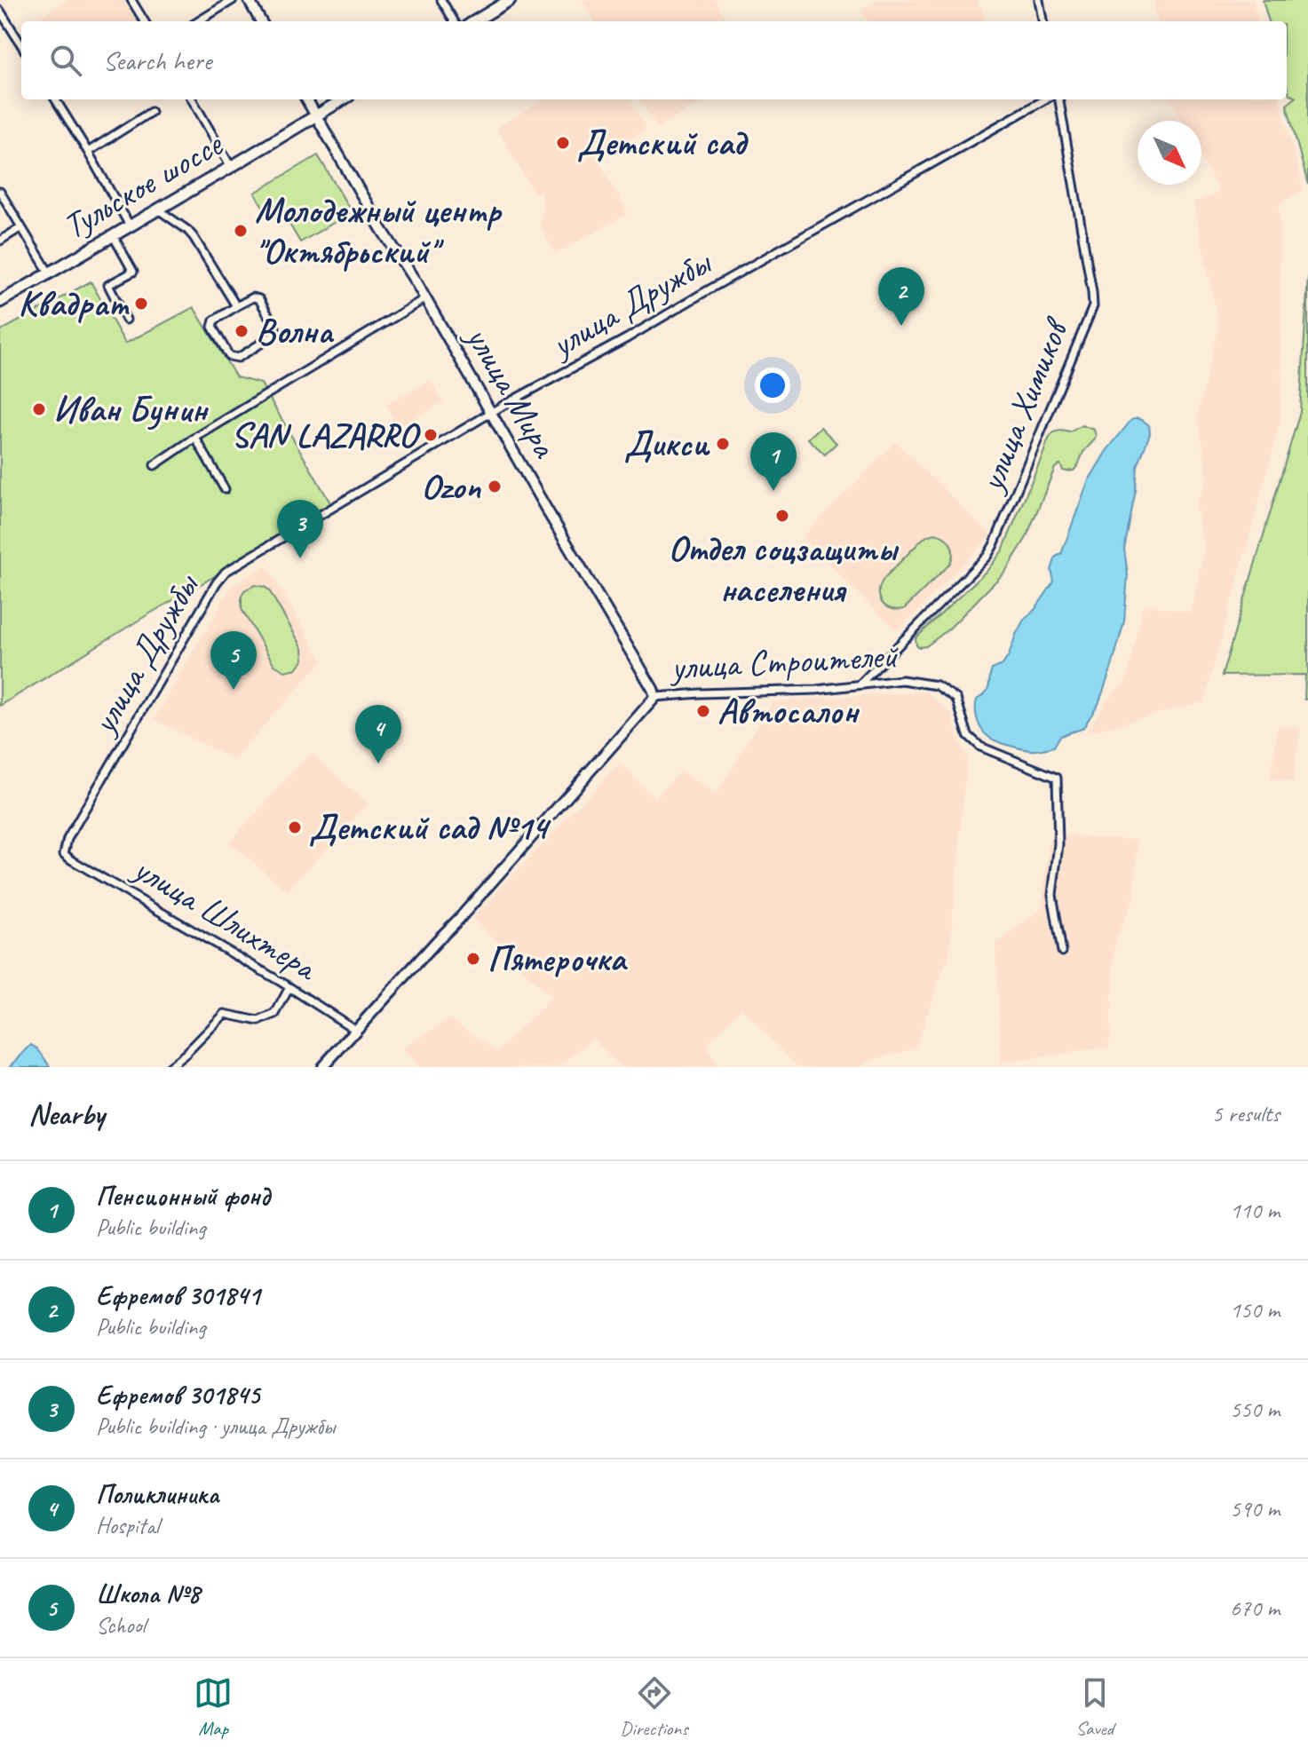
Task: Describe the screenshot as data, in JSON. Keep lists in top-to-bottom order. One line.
{"streets":{"main road":["Тульское шоссе"],"street":["улица Дружбы","улица Мира","улица Химиков","улица Строителей","улица Шлихтера"]},"crossings":[["Тульское шоссе","улица Мира"],["улица Дружбы","улица Мира"],["улица Дружбы","улица Шлихтера"],["улица Мира","улица Строителей"],["улица Химиков","улица Строителей"],["улица Строителей","улица Шлихтера"]],"places":["Детский сад","Молодежный центр \"Октябрьский\"","Квадрат","Волна","Иван Бунин","SAN LAZARRO","Дикси","Ozon","Отдел соцзащиты населения","Автосалон","Детский сад №14","Пятерочка"],"north":"bottom right","page":{"search":"Search here","pins":["2","1","3","5","4"],"heading":["Nearby","5 results"],"list":[{"mark":"1","name":"Пенсионный фонд","note":"Public building","value":"110 m"},{"mark":"2","name":"Ефремов 301841","note":"Public building","value":"150 m"},{"mark":"3","name":"Ефремов 301845","note":"Public building · улица Дружбы","value":"550 m"},{"mark":"4","name":"Поликлиника","note":"Hospital","value":"590 m"},{"mark":"5","name":"Школа №8","note":"School","value":"670 m"}],"nav":["Map","Directions","Saved"]}}
